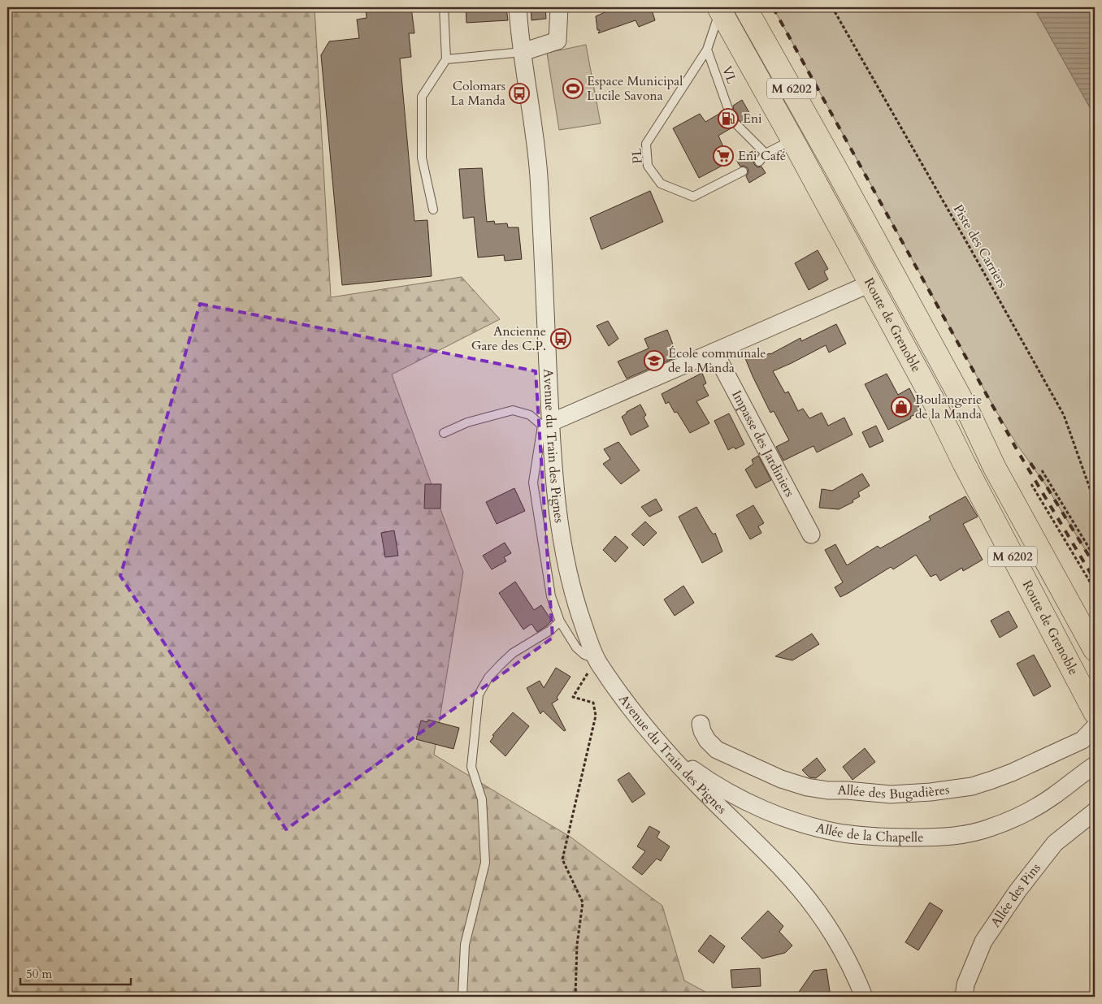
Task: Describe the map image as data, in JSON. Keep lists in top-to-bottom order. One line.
{"streets":{"main road":["M 6202","Route de Grenoble"],"street":["Impasse des Jardiniers","Avenue du Train des Pignes","Allée des Bugadières","Allée de la Chapelle","Allée des Pins"],"lane":["VL","PL"],"path":["Piste des Carriers"]},"crossings":[["VL","PL"],["M 6202","Route de Grenoble"],["PL","Route de Grenoble"],["Avenue du Train des Pignes","Allée de la Chapelle"]],"places":{"sports":["Espace Municipal Lucile Savona"],"bus stop":["Colomars La Manda","Ancienne Gare des C.P."],"fuel station":["Eni"],"supermarket":["Eni Café"],"school or university":["École communale de la Manda"],"shop":["Boulangerie de la Manda"]},"scale_bar":"50 m"}
